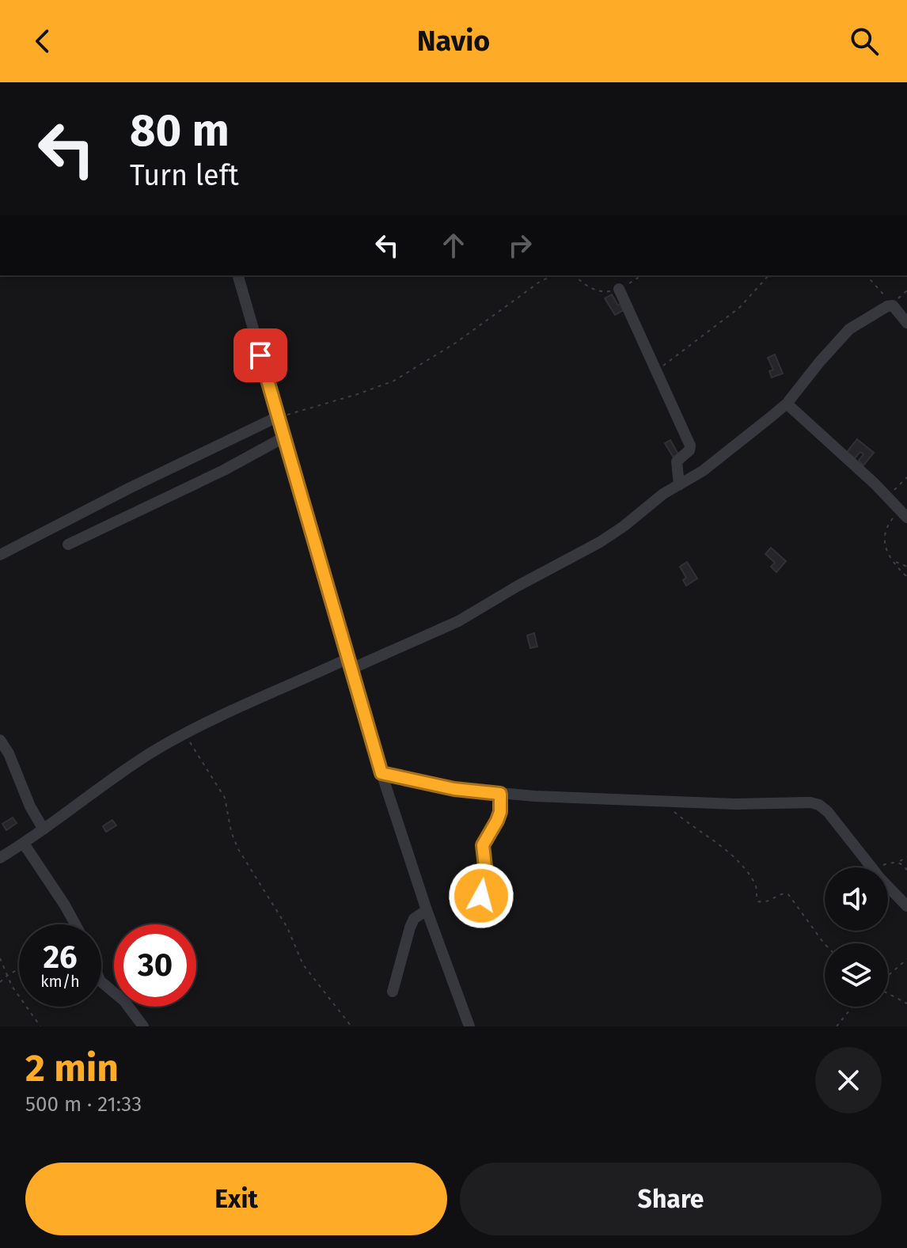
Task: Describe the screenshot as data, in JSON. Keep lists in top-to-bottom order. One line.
{"page":{"header":"Navio","turn":["80 m","Turn left"],"speed":"26 km/h","limit":"30","heading":["2 min","500 m · 21:33"],"buttons":["Exit","Share"]}}
